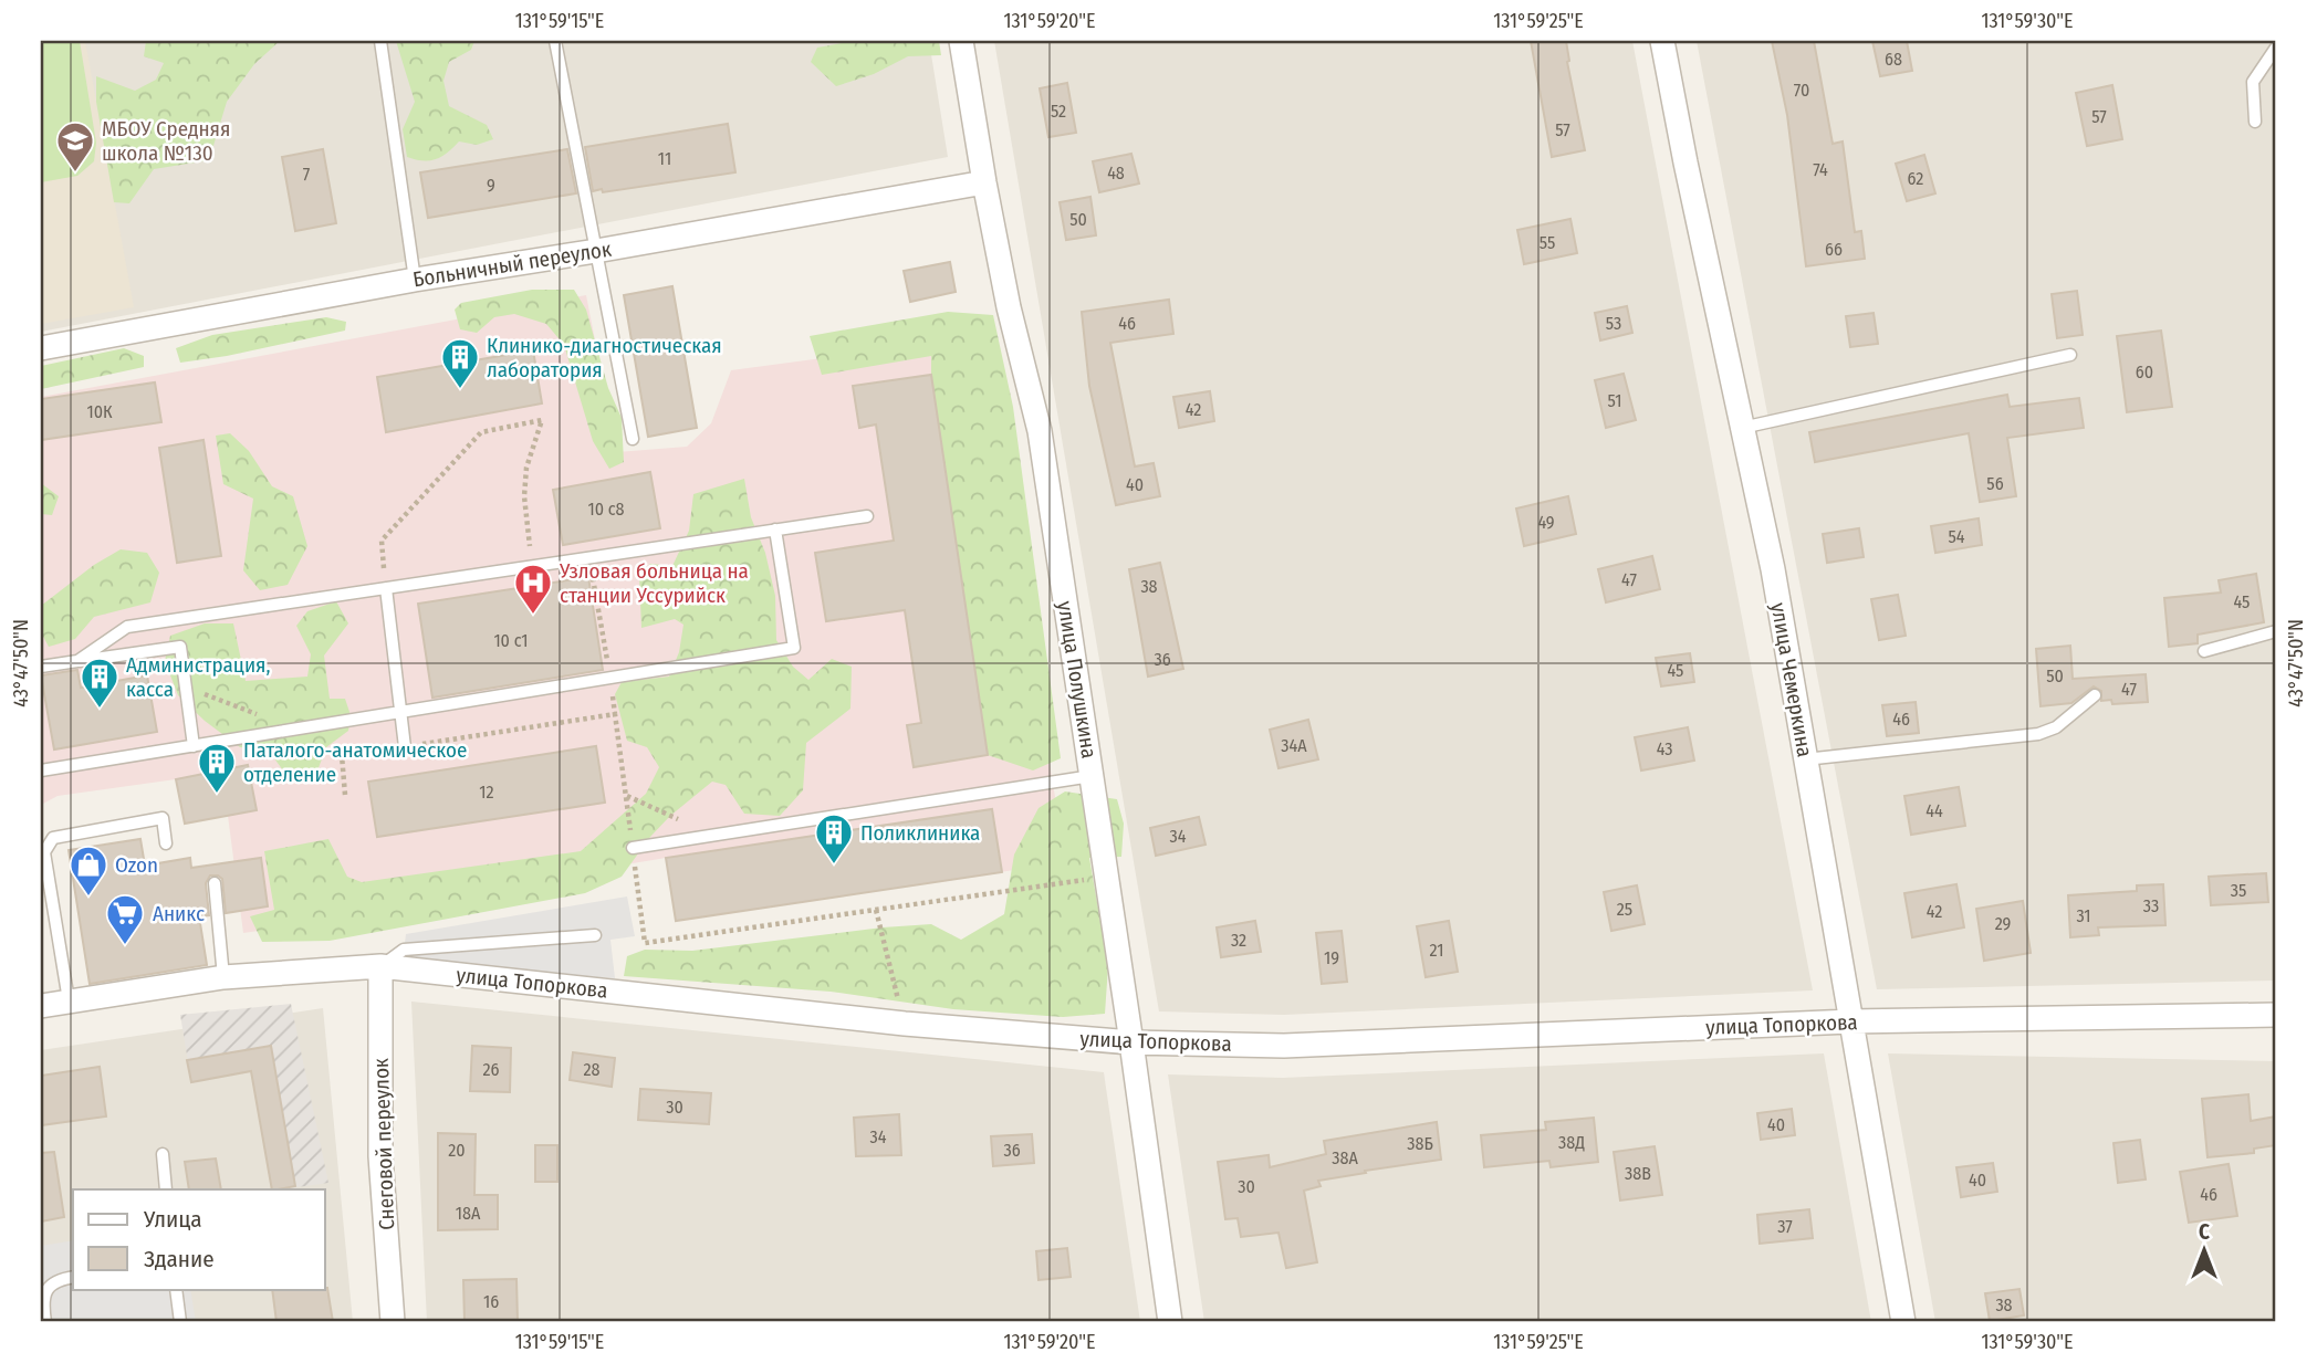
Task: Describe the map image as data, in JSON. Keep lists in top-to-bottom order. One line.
{"streets":{"street":["Больничный переулок","улица Полушкина","улица Чемеркина","улица Топоркова","Снеговой переулок"]},"crossings":[["Больничный переулок","улица Полушкина"],["улица Полушкина","улица Топоркова"],["улица Чемеркина","улица Топоркова"],["улица Топоркова","Снеговой переулок"]],"places":{"school or university":["МБОУ Средняя школа №130"],"building":["Клинико-диагностическая лаборатория","Администрация, касса","Паталого-анатомическое отделение","Поликлиника"],"hospital":["Узловая больница на станции Уссурийск"],"shop":["Ozon"],"supermarket":["Аникс"]},"house_numbers":["68","70","52","57","57","11","74","48","7","62","9","50","55","66","46","53","60","51","42","10К","56","40","10 с8","49","54","47","38","45","10 с1","36","45","50","47","46","34А","43","12","44","34","35","33","25","42","31","29","32","21","19","26","28","30","40","34","38Д","38Б","20","36","38А","38В","40","30","46","18А","37","16","38"],"legend":["Улица","Здание"],"north":"top","coordinates":["131°59'15\"E","131°59'20\"E","131°59'25\"E","131°59'30\"E","43°47'50\"N"]}
